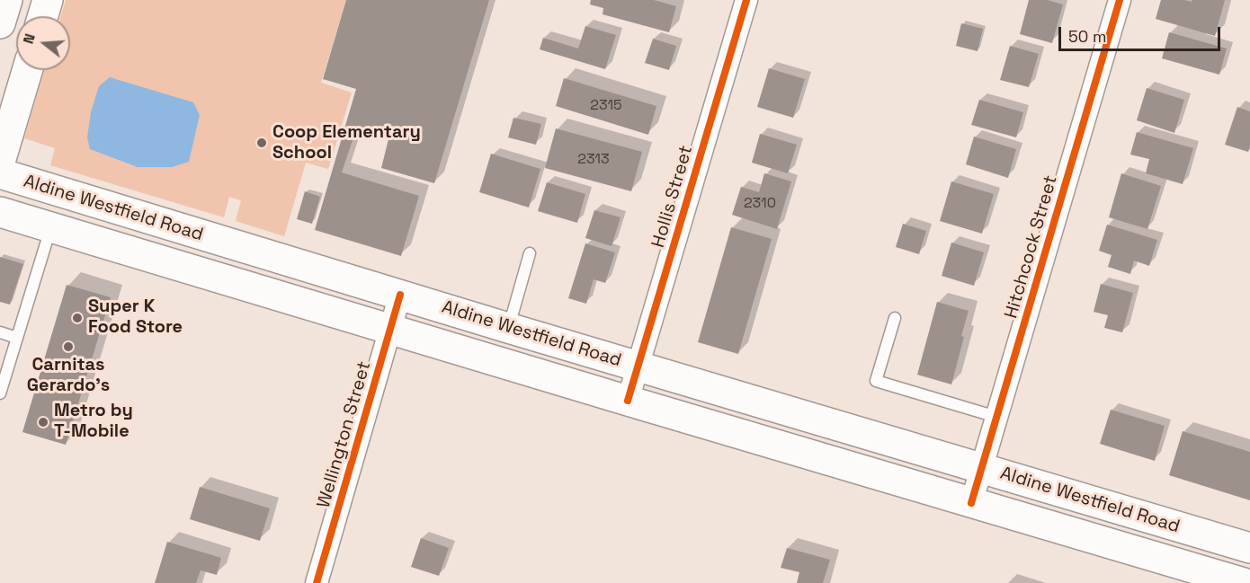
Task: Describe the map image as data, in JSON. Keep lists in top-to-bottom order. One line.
{"streets":{"main road":["Aldine Westfield Road"],"street":["Hollis Street","Hitchcock Street","Wellington Street"]},"crossings":[["Hollis Street","Aldine Westfield Road"],["Aldine Westfield Road","Hitchcock Street"],["Aldine Westfield Road","Wellington Street"]],"places":["Coop Elementary School","Super K Food Store","Carnitas Gerardo's","Metro by T-Mobile"],"house_numbers":["2315","2313","2310"],"scale_bar":"50 m","north":"left"}
